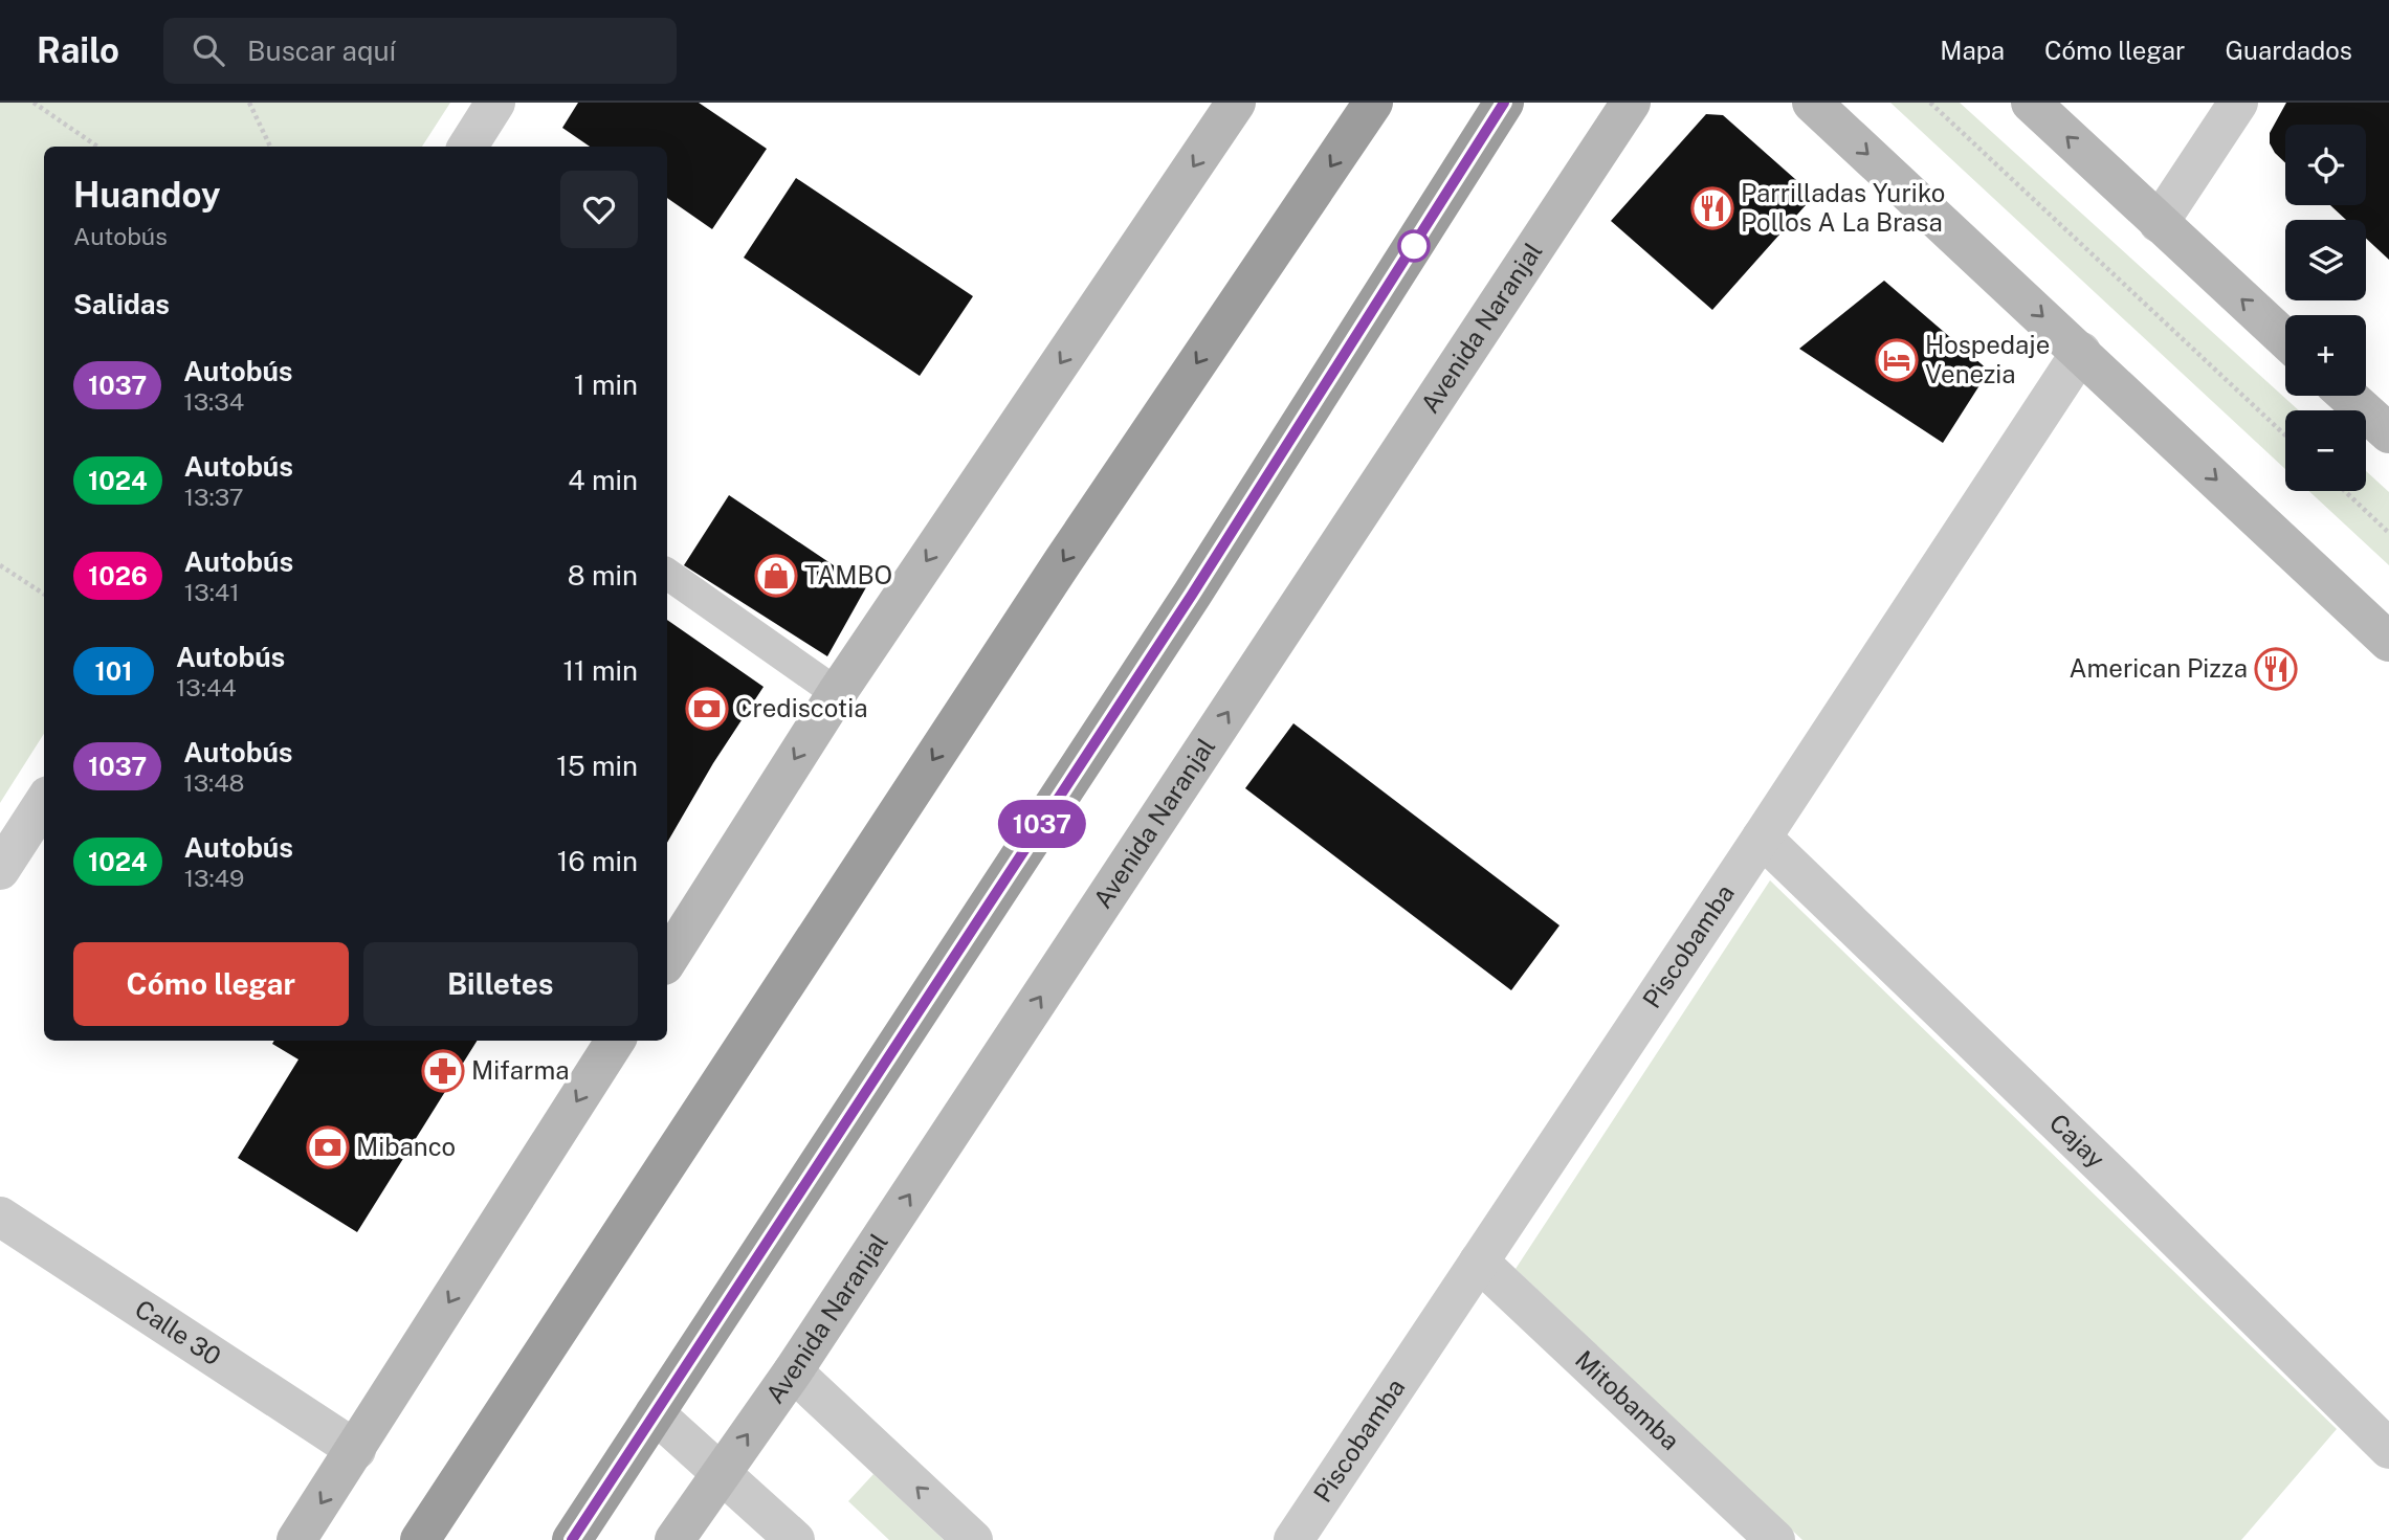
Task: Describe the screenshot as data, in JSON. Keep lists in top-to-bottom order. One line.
{"streets":{"main road":["Avenida Naranjal"],"street":["Piscobamba","Cajay","Calle 30","Mitobamba"]},"crossings":[["Piscobamba","Cajay"],["Piscobamba","Mitobamba"]],"places":{"restaurant":["Parrilladas Yuriko Pollos A La Brasa","American Pizza"],"hotel":["Hospedaje Venezia"],"shop":["TAMBO"],"bank":["Crediscotia","Mibanco"],"pharmacy":["Mifarma"]},"lines":["bus line 1037"],"page":{"header":"Railo","search":"Buscar aquí","nav":["Mapa","Cómo llegar","Guardados"],"on_map":"1037","map_buttons":["+","−"],"heading":[["Huandoy","Autobús"],"Salidas"],"list":[{"mark":"1037","name":"Autobús","note":"13:34","value":"1 min"},{"mark":"1024","name":"Autobús","note":"13:37","value":"4 min"},{"mark":"1026","name":"Autobús","note":"13:41","value":"8 min"},{"mark":"101","name":"Autobús","note":"13:44","value":"11 min"},{"mark":"1037","name":"Autobús","note":"13:48","value":"15 min"},{"mark":"1024","name":"Autobús","note":"13:49","value":"16 min"}],"buttons":["Cómo llegar","Billetes"]}}
